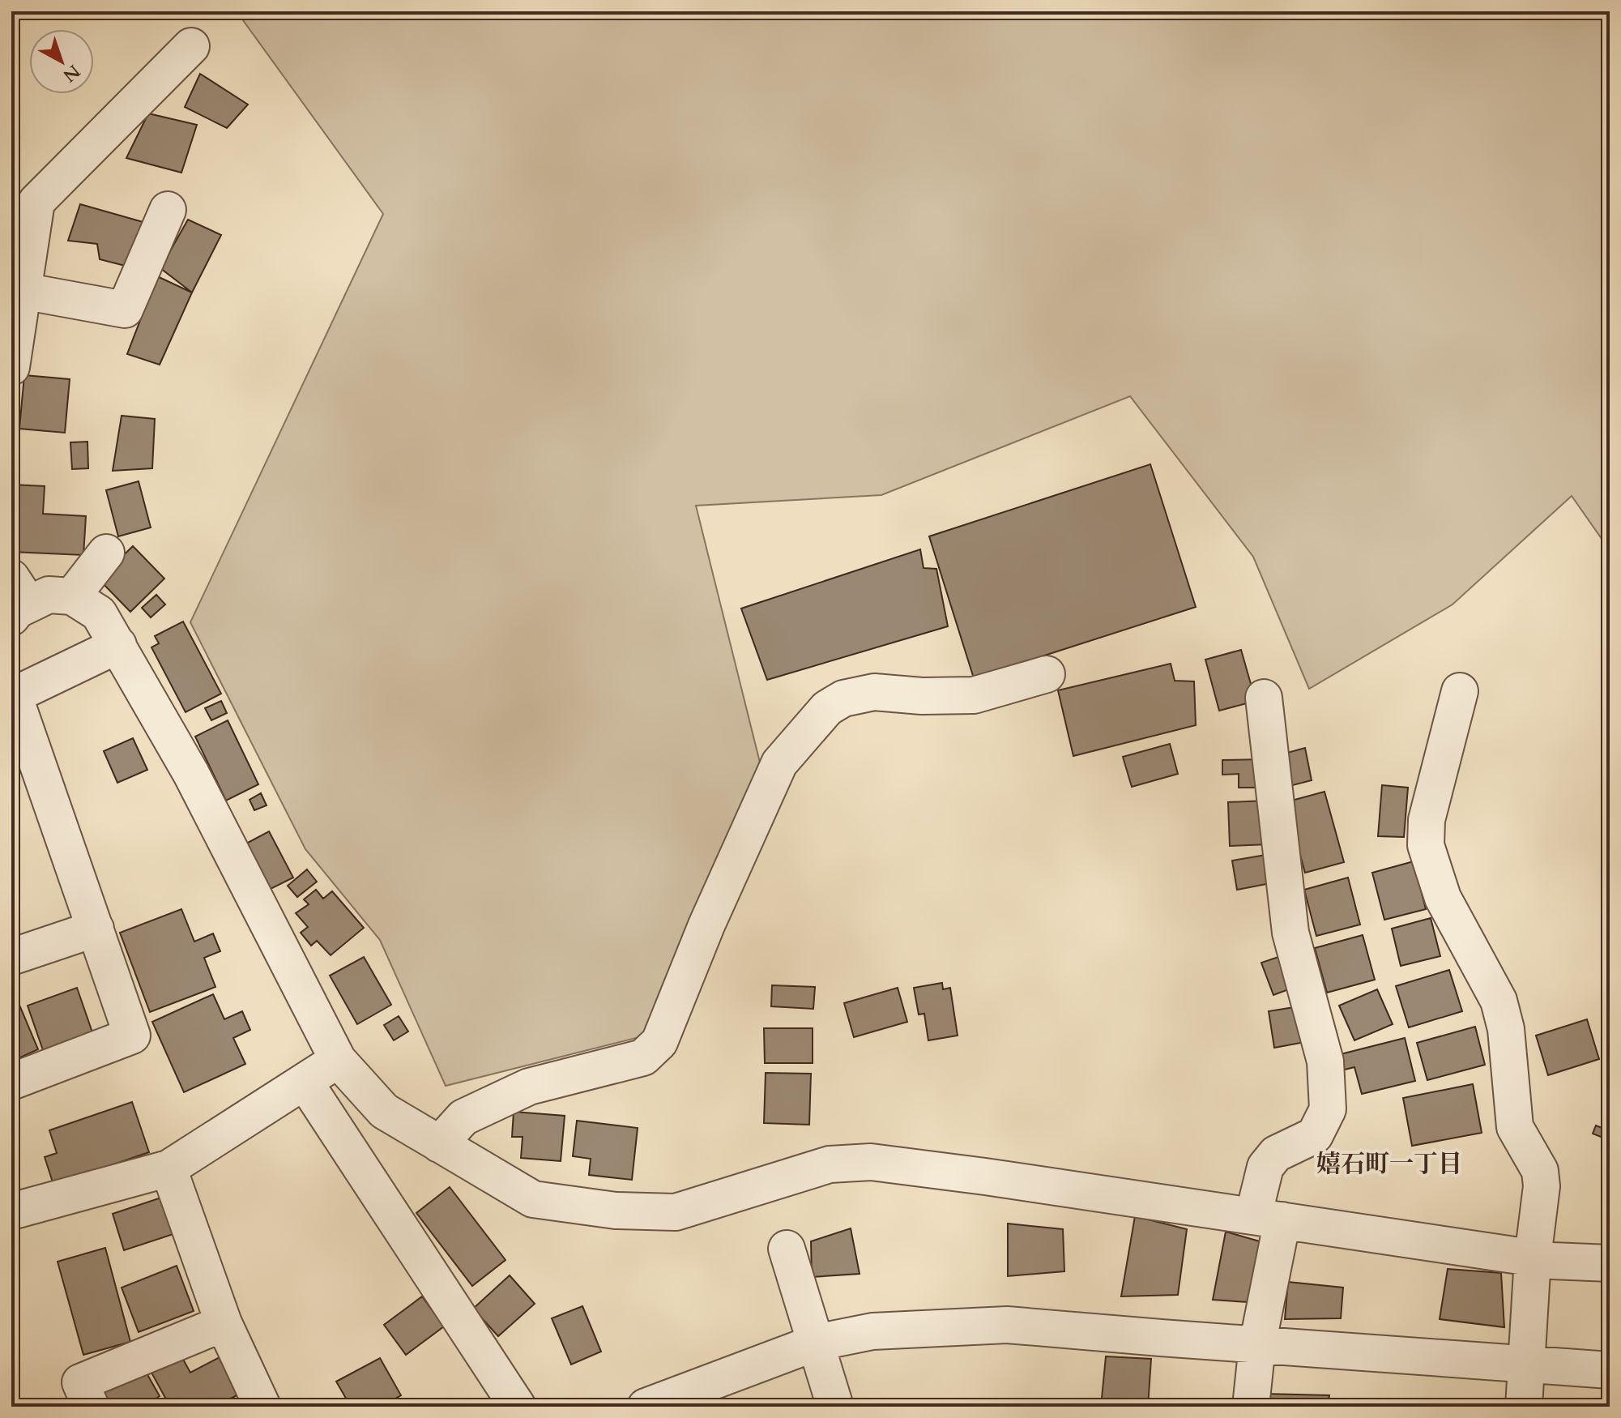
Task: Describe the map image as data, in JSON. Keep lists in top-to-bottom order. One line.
{"districts":["嬉石町一丁目"],"north":"bottom right"}
